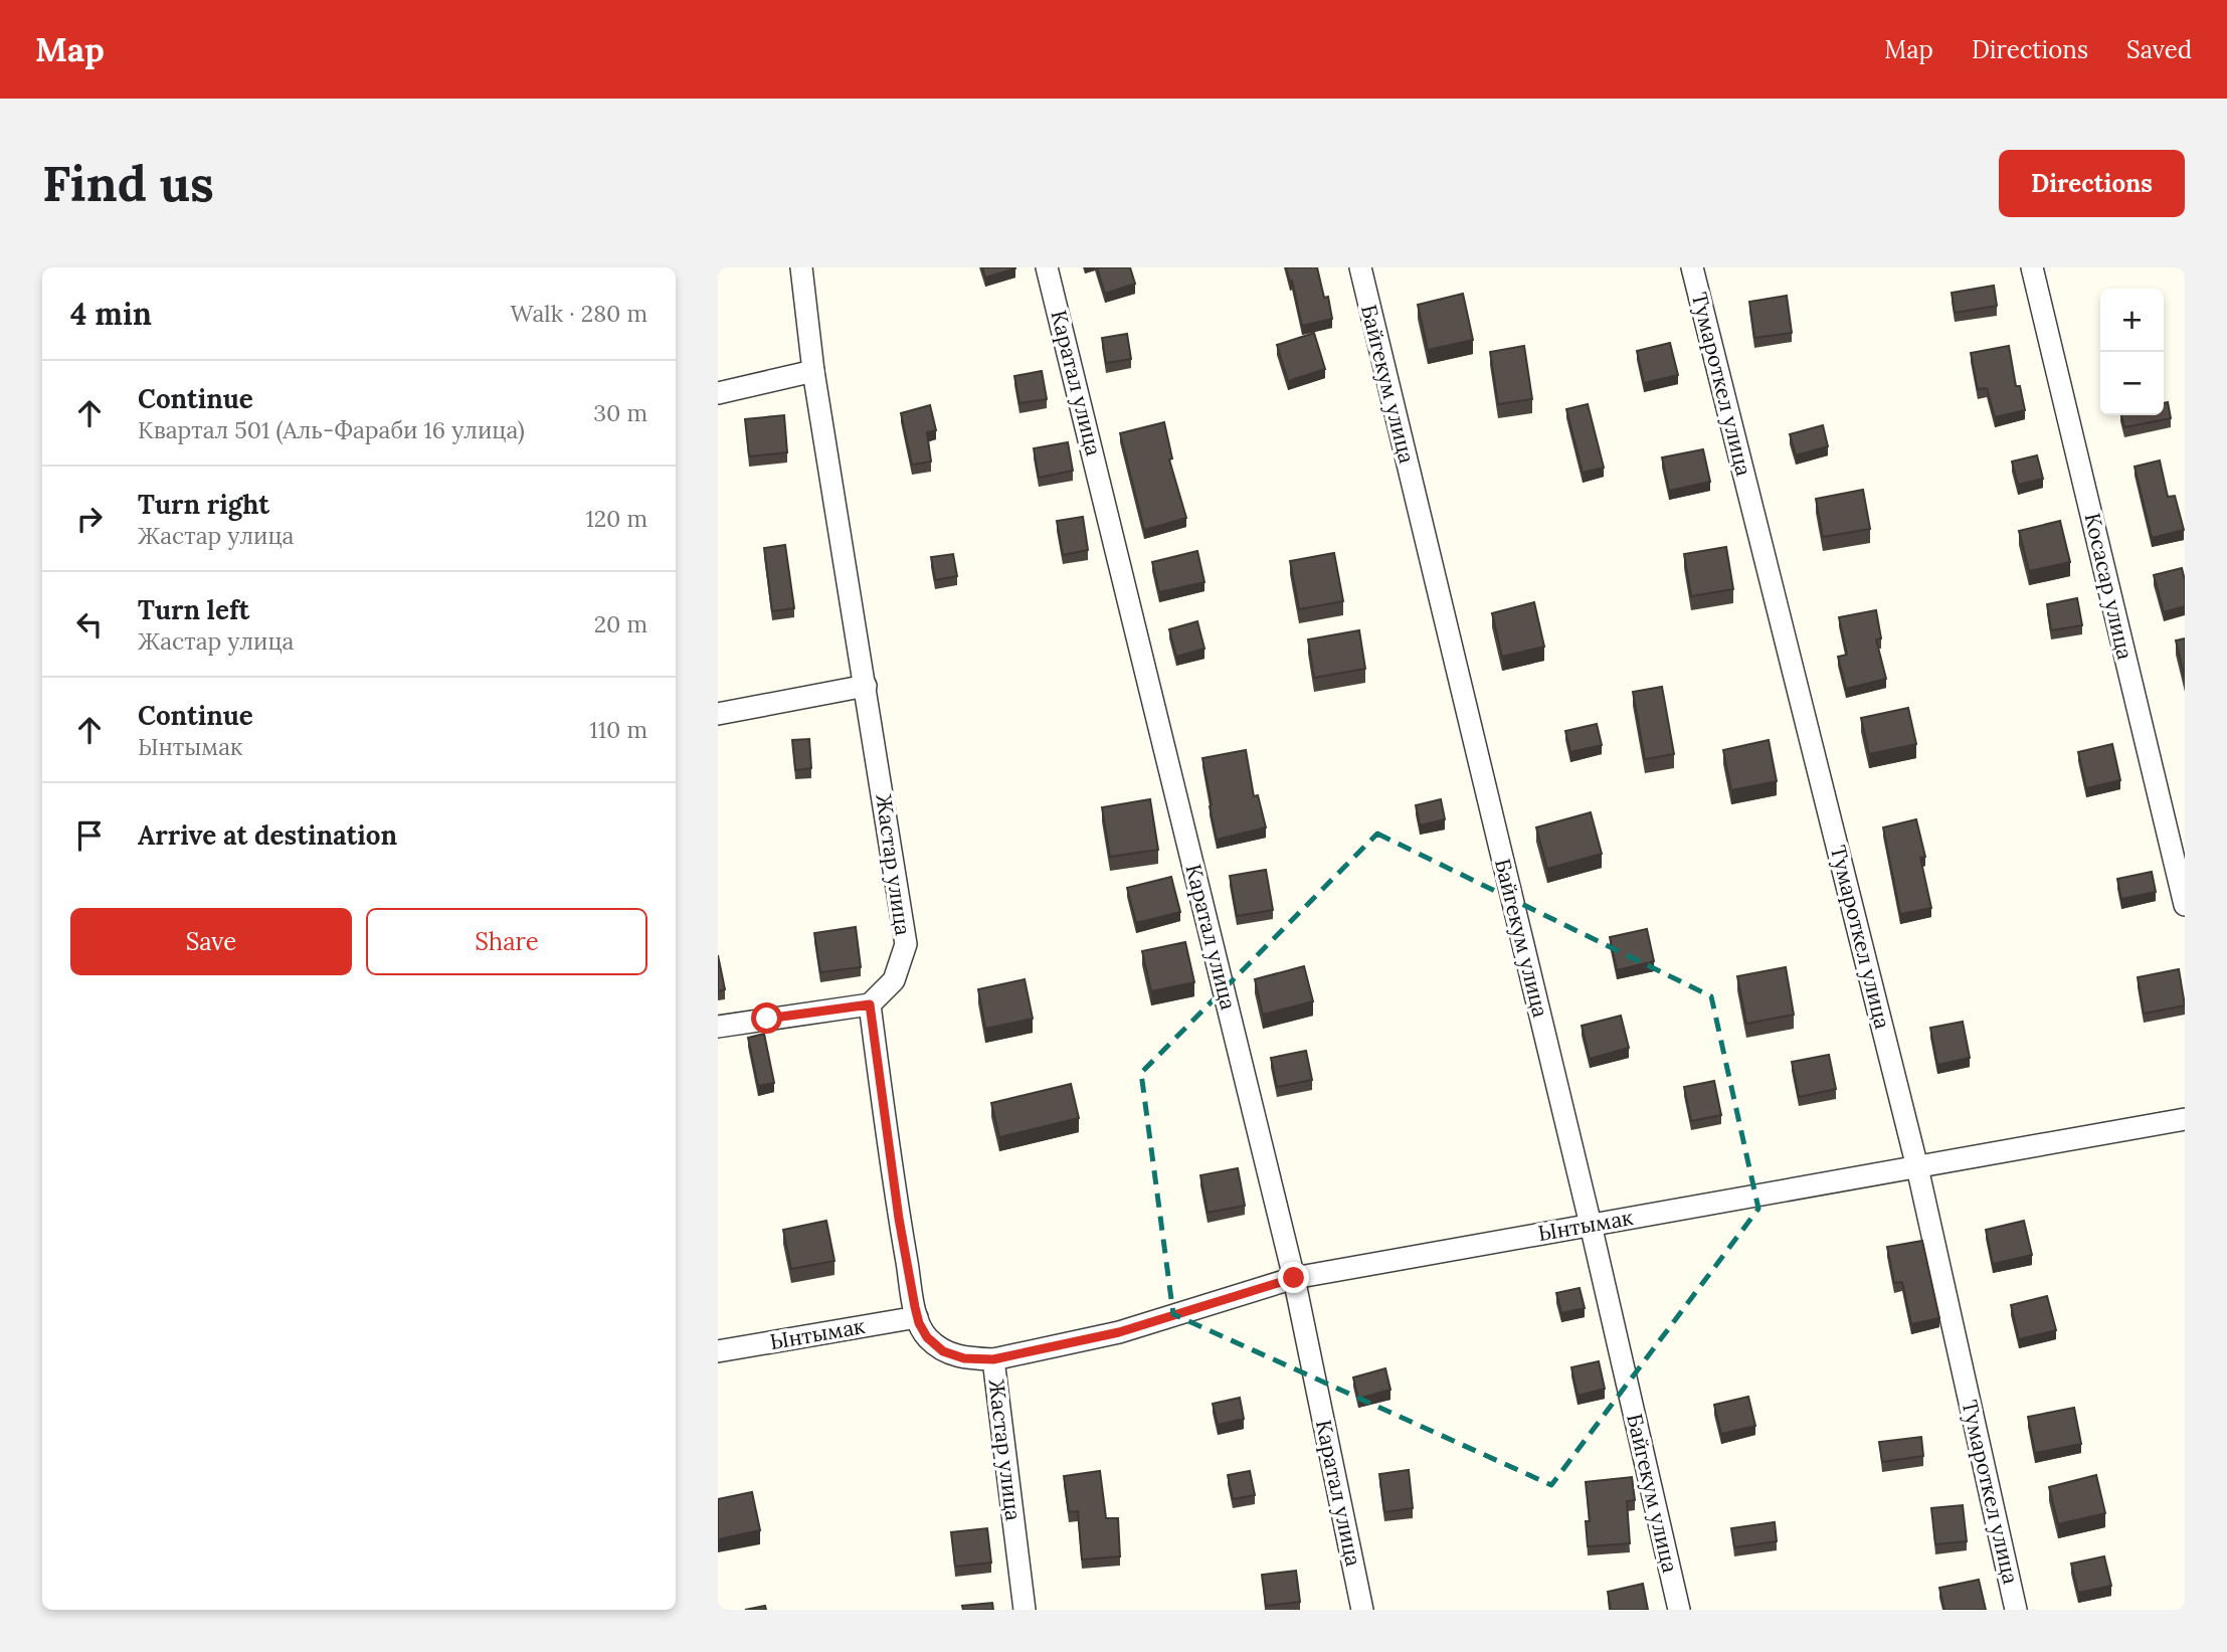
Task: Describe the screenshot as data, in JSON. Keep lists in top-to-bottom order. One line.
{"streets":{"street":["Каратал улица","Байгекум улица","Тумароткел улица","Косасар улица","Жастар улица","Ынтымак"]},"crossings":[["Каратал улица","Ынтымак"],["Байгекум улица","Ынтымак"],["Тумароткел улица","Ынтымак"],["Жастар улица","Ынтымак"]],"page":{"header":"Map","nav":["Map","Directions","Saved"],"buttons":["Directions",["Save","Share"]],"title":"Find us","heading":["4 min","Walk · 280 m"],"map_buttons":["+","−"],"list":[["Continue","Квартал 501 (Аль-Фараби 16 улица)","30 m"],["Turn right","Жастар улица","120 m"],["Turn left","Жастар улица","20 m"],["Continue","Ынтымак","110 m"],"Arrive at destination"]}}
